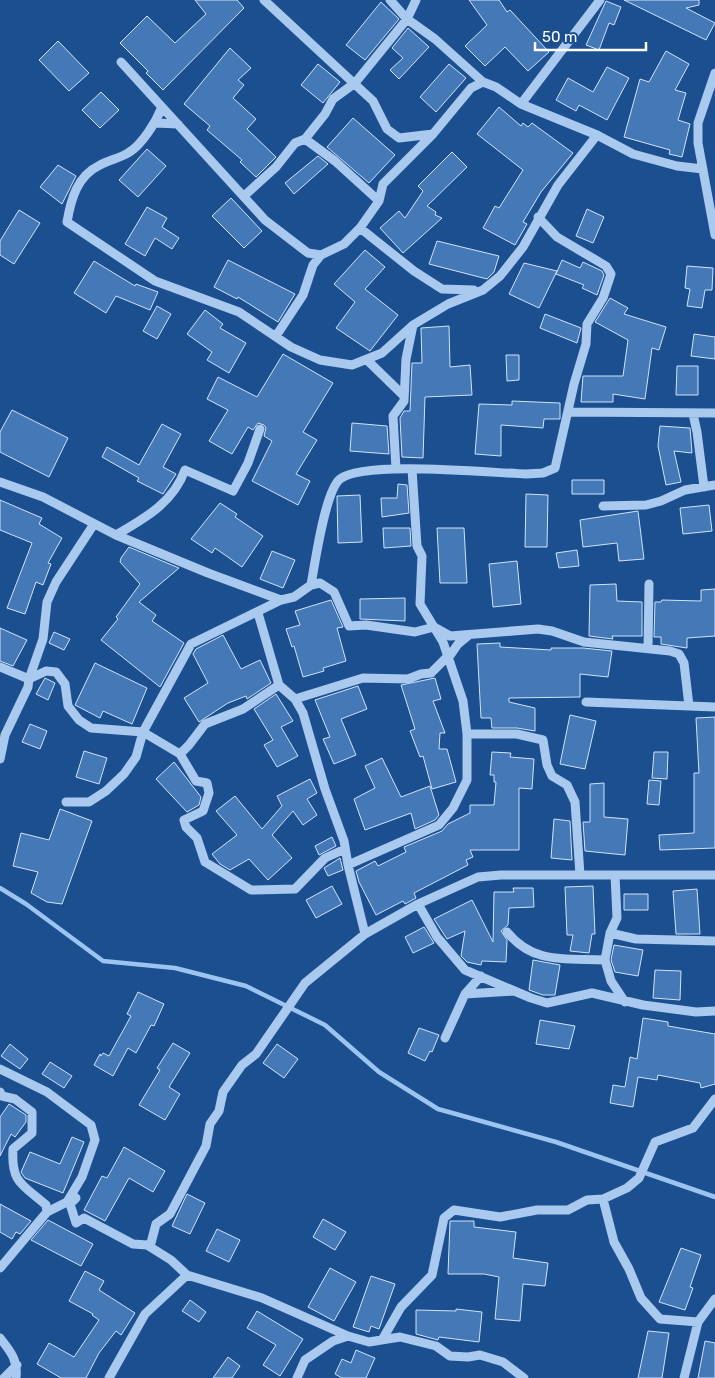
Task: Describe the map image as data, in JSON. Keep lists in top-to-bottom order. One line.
{"scale_bar":"50 m"}
